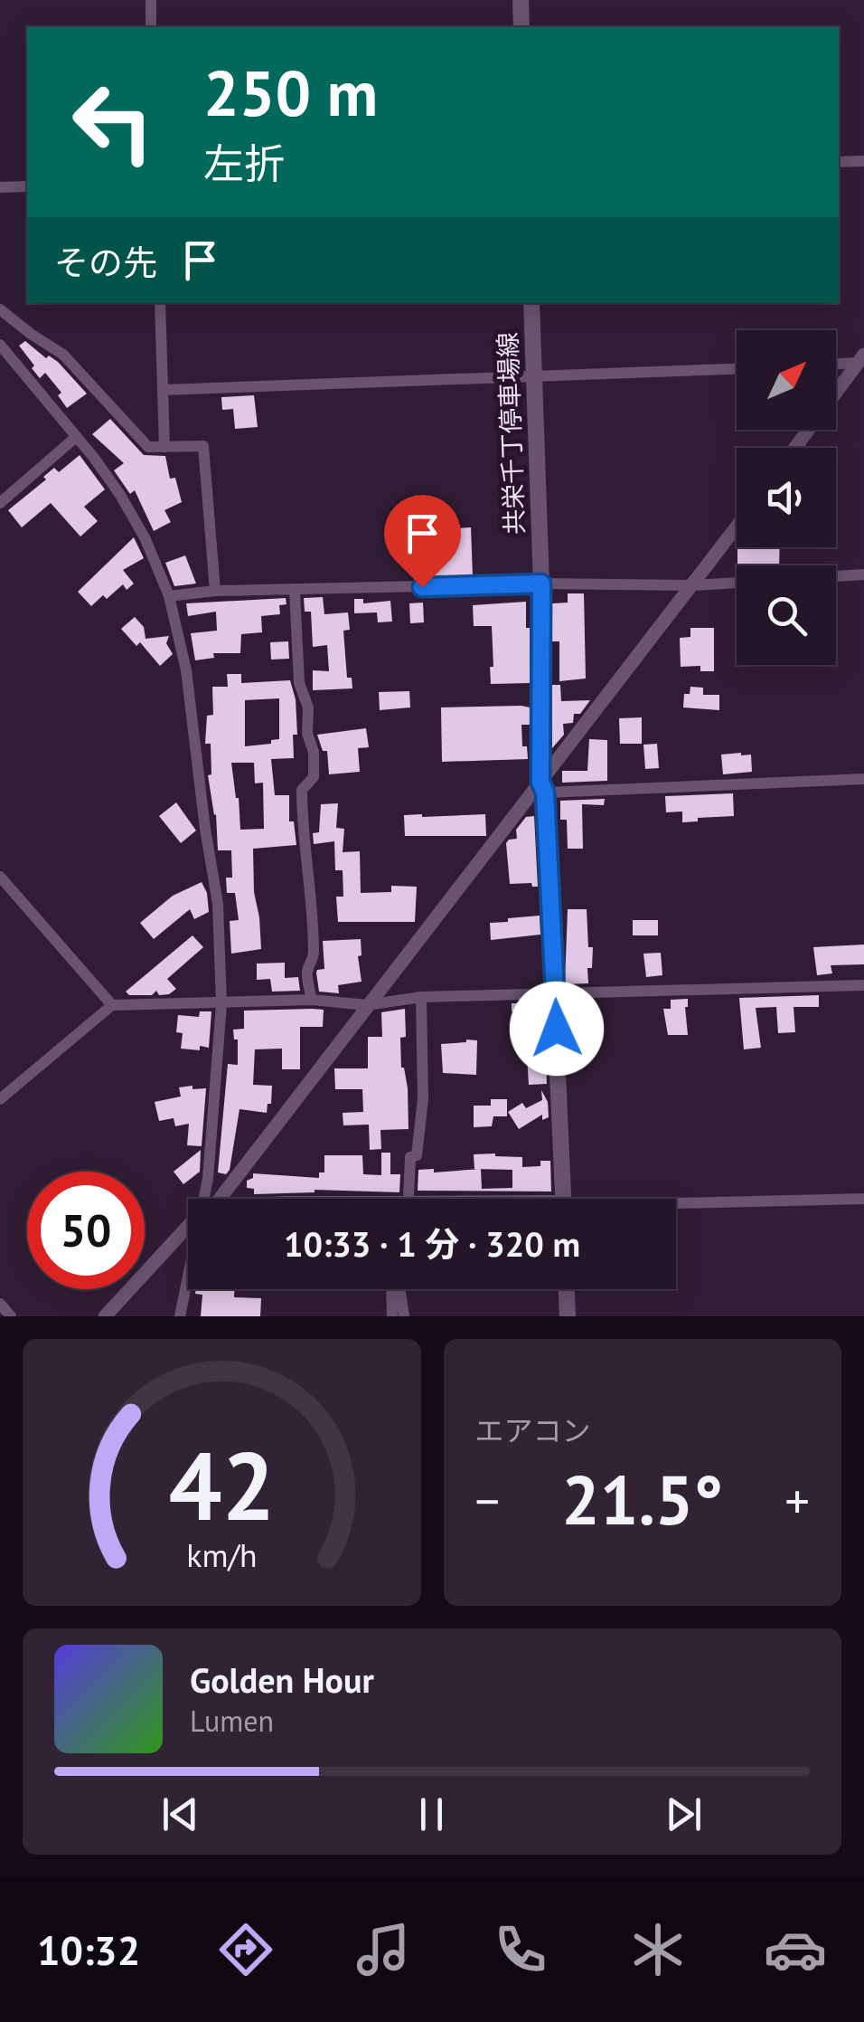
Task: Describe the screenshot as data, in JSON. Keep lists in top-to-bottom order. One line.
{"streets":{"main road":["共栄千丁停車場線"]},"north":"top right","page":{"turn":["250 m","左折"],"then":"その先","limit":"50","trip":"10:33 · 1 分 · 320 m","tile":"エアコン","heat":["−","21.5°","+"],"song":["Golden Hour","Lumen"],"tabs":"10:32","gauge":["42","km/h"]}}
